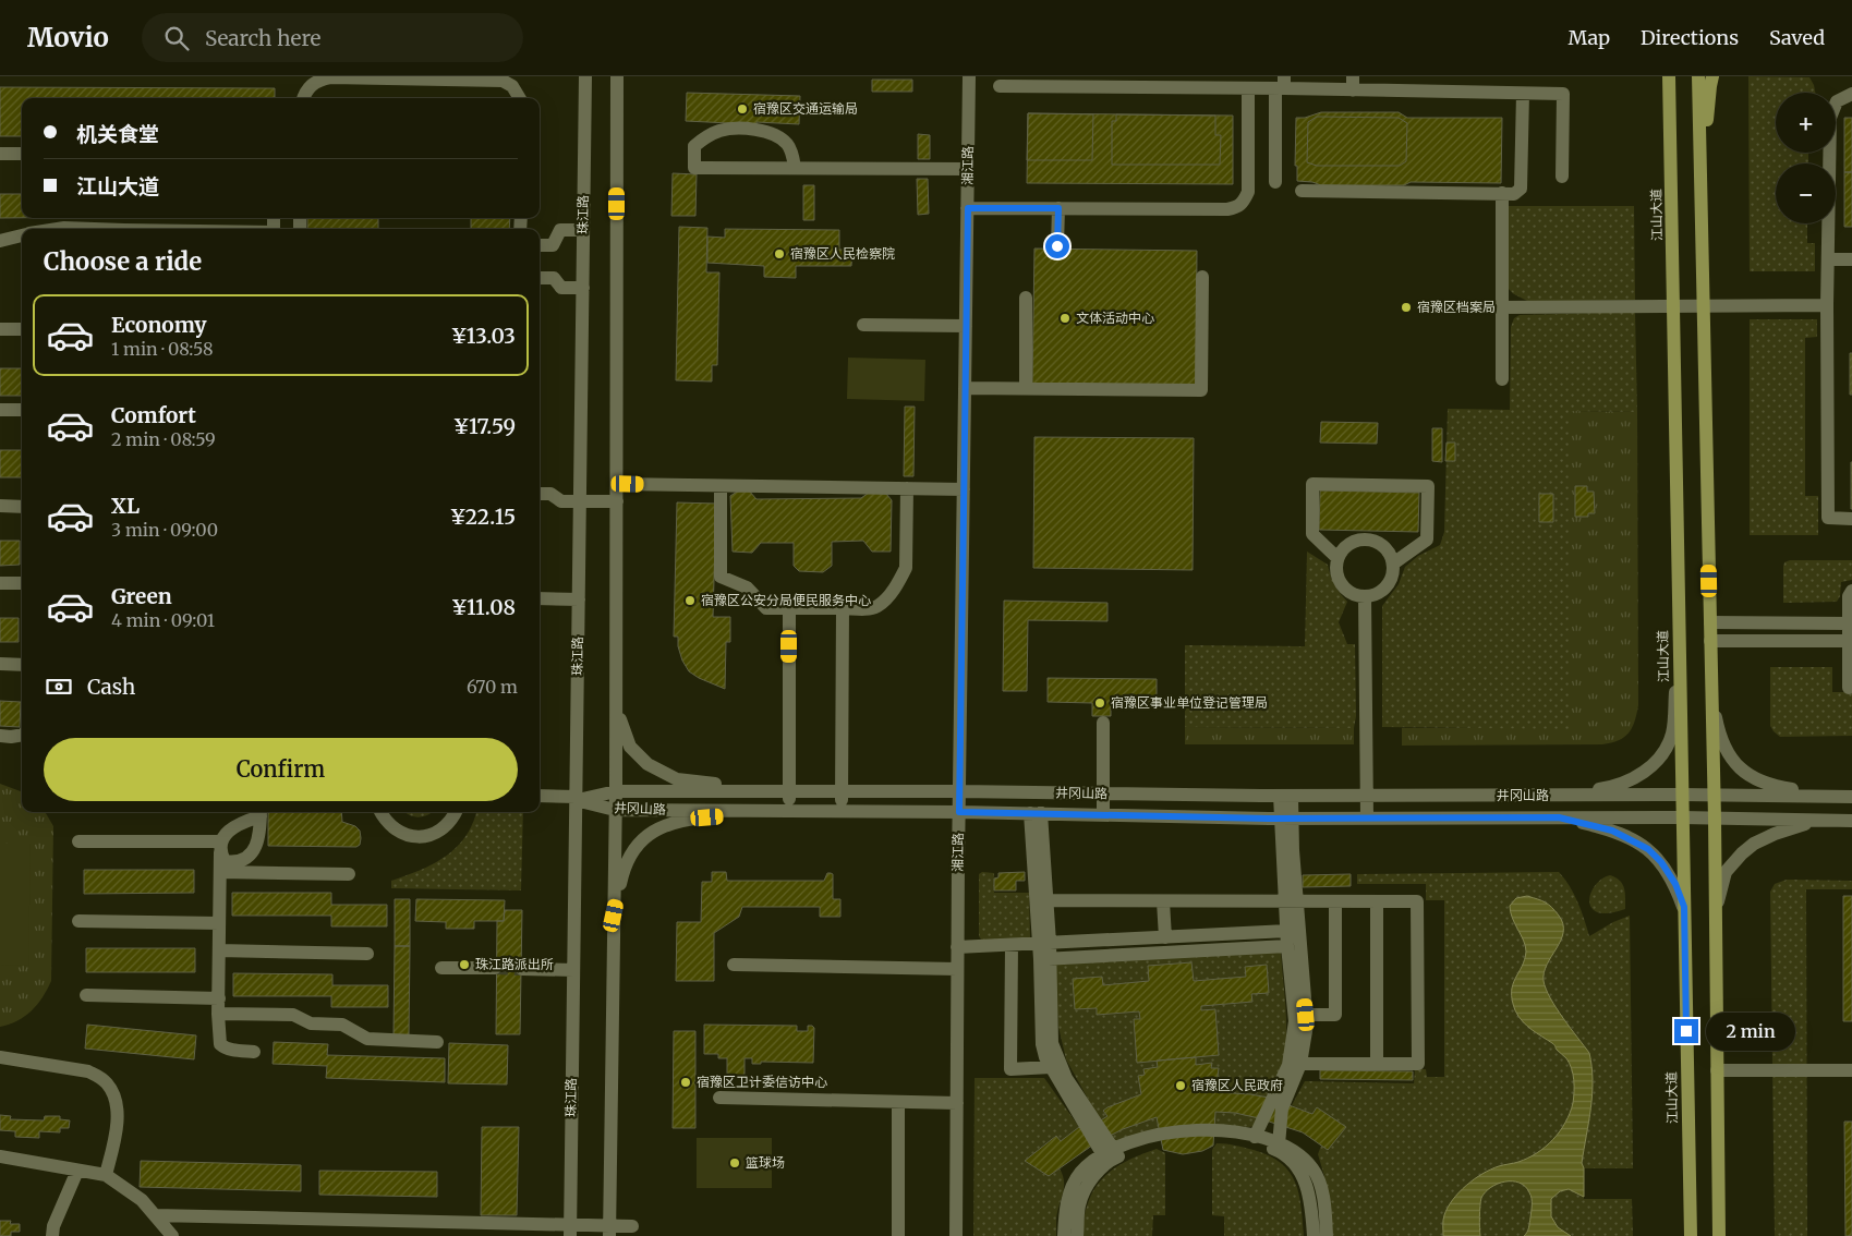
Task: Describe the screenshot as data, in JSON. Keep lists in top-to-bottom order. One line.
{"streets":{"main road":["江山大道"],"street":["湘江路","珠江路","井冈山路"]},"crossings":[["湘江路","井冈山路"],["珠江路","井冈山路"],["江山大道","井冈山路"]],"places":["宿豫区交通运输局","宿豫区人民检察院","宿豫区档案局","文体活动中心","宿豫区公安分局便民服务中心","宿豫区事业单位登记管理局","珠江路派出所","宿豫区卫计委信访中心","宿豫区人民政府","篮球场"],"page":{"header":"Movio","search":"Search here","nav":["Map","Directions","Saved"],"map_buttons":["+","−"],"banner":["机关食堂","江山大道"],"heading":"Choose a ride","list":[{"name":"Economy","note":"1 min · 08:58","value":"¥13.03"},{"name":"Comfort","note":"2 min · 08:59","value":"¥17.59"},{"name":"XL","note":"3 min · 09:00","value":"¥22.15"},{"name":"Green","note":"4 min · 09:01","value":"¥11.08"}],"pay":["Cash","670 m"],"buttons":"Confirm","bubble":"2 min"}}
